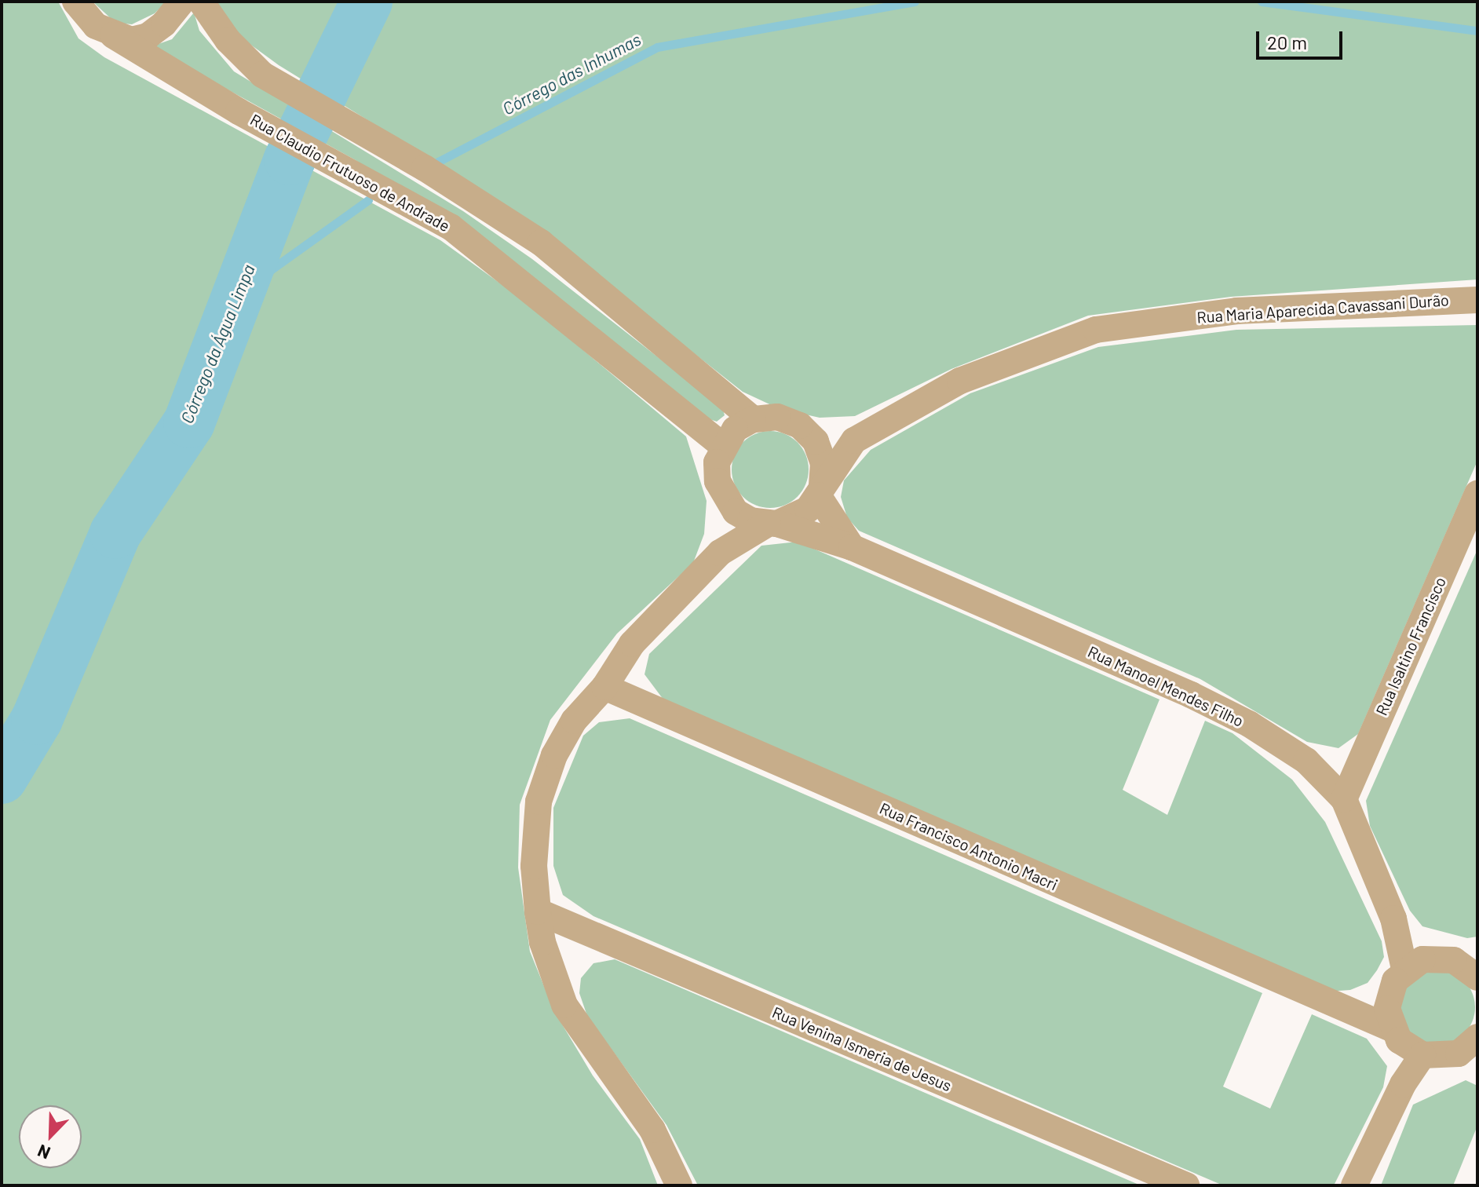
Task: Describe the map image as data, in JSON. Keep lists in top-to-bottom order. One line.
{"streets":{"street":["Rua Claudio Frutuoso de Andrade","Rua Maria Aparecida Cavassani Durão","Rua Isaltino Francisco","Rua Manoel Mendes Filho","Rua Francisco Antonio Macri","Rua Venina Ismeria de Jesus"]},"crossings":[["Rua Claudio Frutuoso de Andrade","Rua Maria Aparecida Cavassani Durão"],["Rua Claudio Frutuoso de Andrade","Rua Manoel Mendes Filho"],["Rua Maria Aparecida Cavassani Durão","Rua Manoel Mendes Filho"],["Rua Isaltino Francisco","Rua Manoel Mendes Filho"]],"water":["Córrego das Inhumas","Córrego da Água Limpa"],"scale_bar":"20 m","north":"bottom left"}
